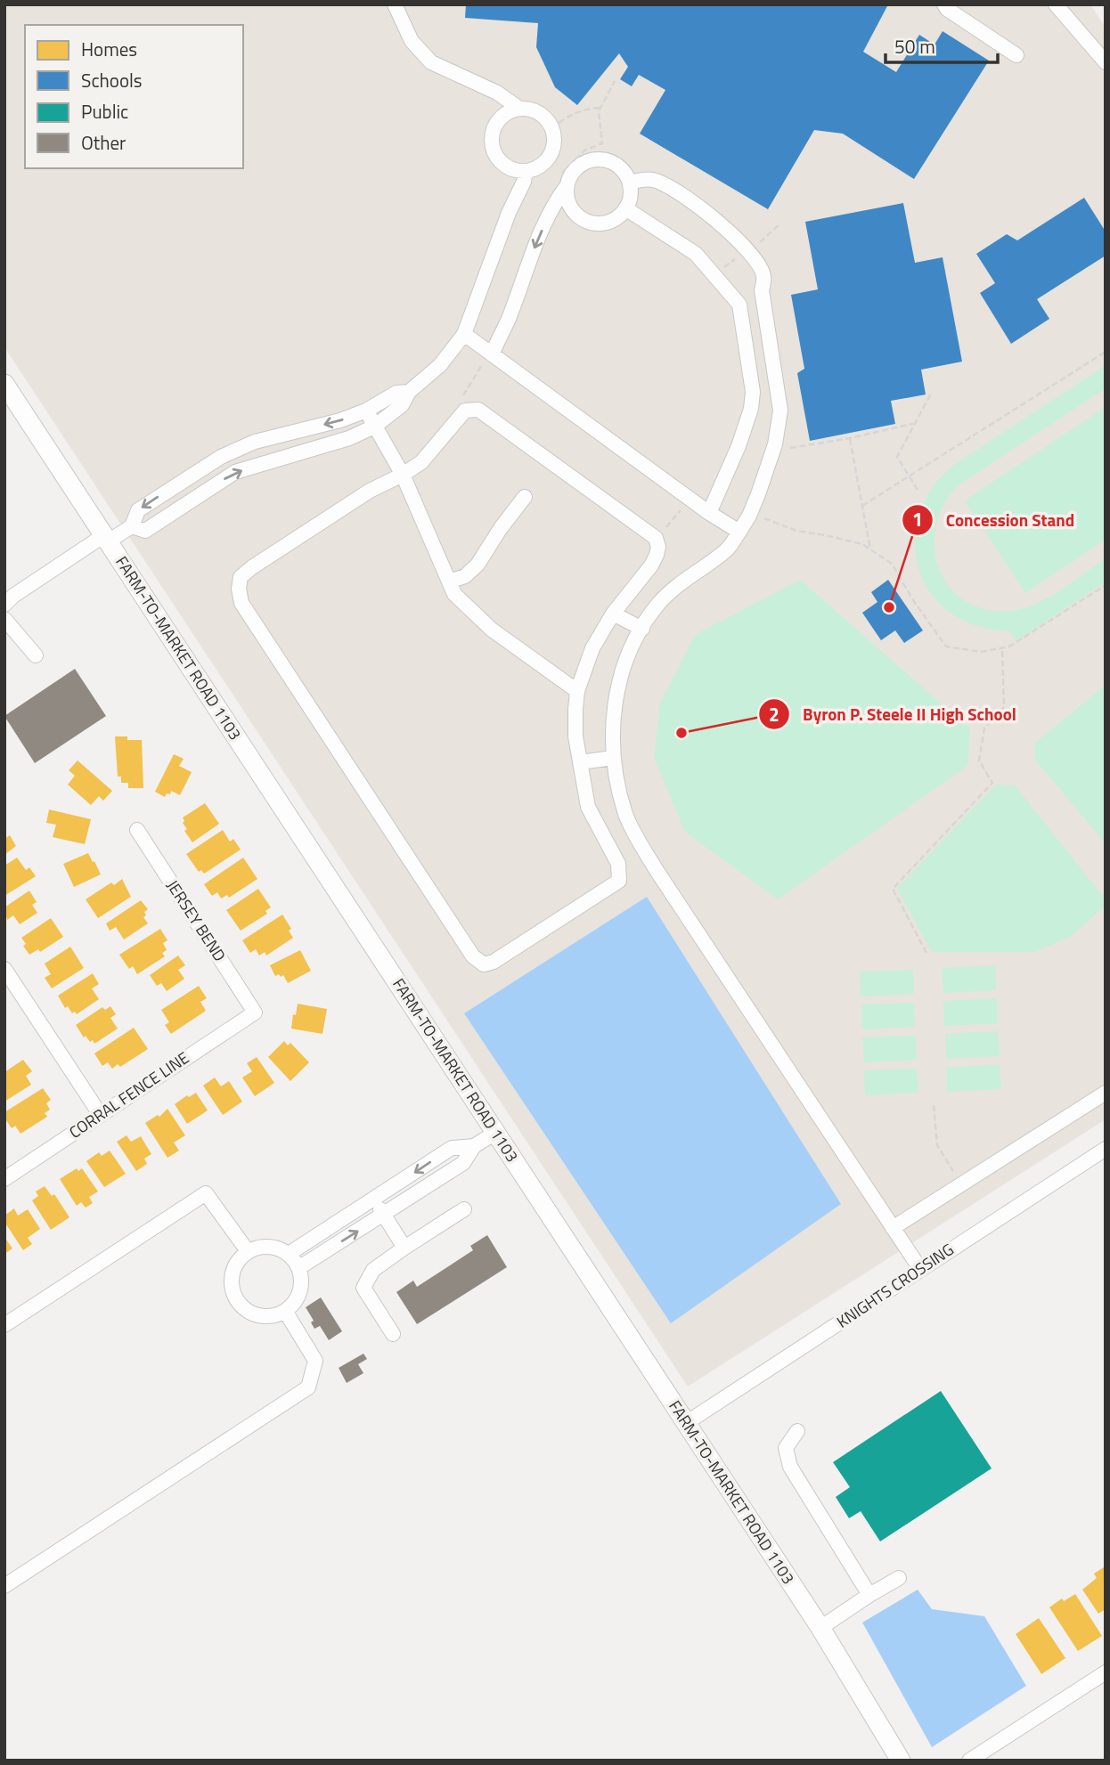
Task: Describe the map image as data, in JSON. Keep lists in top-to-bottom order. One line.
{"streets":{"main road":["FARM-TO-MARKET ROAD 1103"],"street":["JERSEY BEND","CORRAL FENCE LINE","KNIGHTS CROSSING"]},"crossings":[["FARM-TO-MARKET ROAD 1103","KNIGHTS CROSSING"],["JERSEY BEND","CORRAL FENCE LINE"]],"places":["Concession Stand","Byron P. Steele II High School"],"legend":["Homes","Schools","Public","Other"],"scale_bar":"50 m"}
